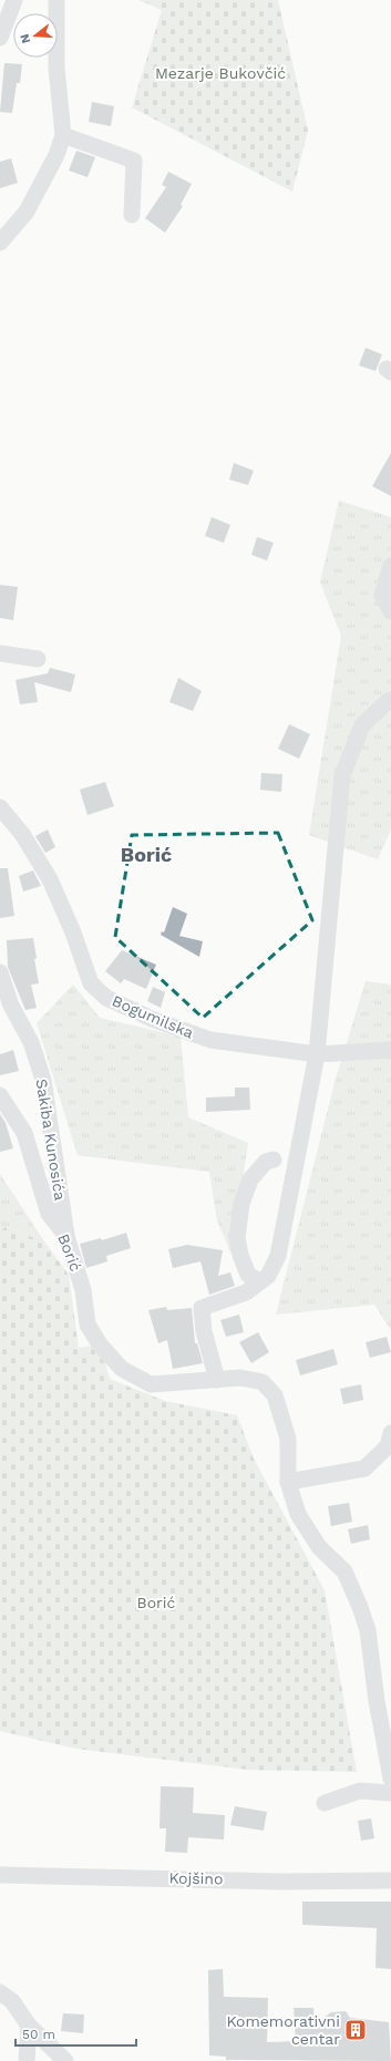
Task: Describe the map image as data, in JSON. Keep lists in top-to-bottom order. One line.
{"streets":{"street":["Bogumilska","Sakiba Kunosića","Borić","Kojšino"]},"crossings":[["Sakiba Kunosića","Borić"]],"districts":["Borić"],"parks":["Mezarje Bukovčić","Borić"],"places":{"building":["Komemorativni centar"]},"scale_bar":"50 m","north":"left"}
